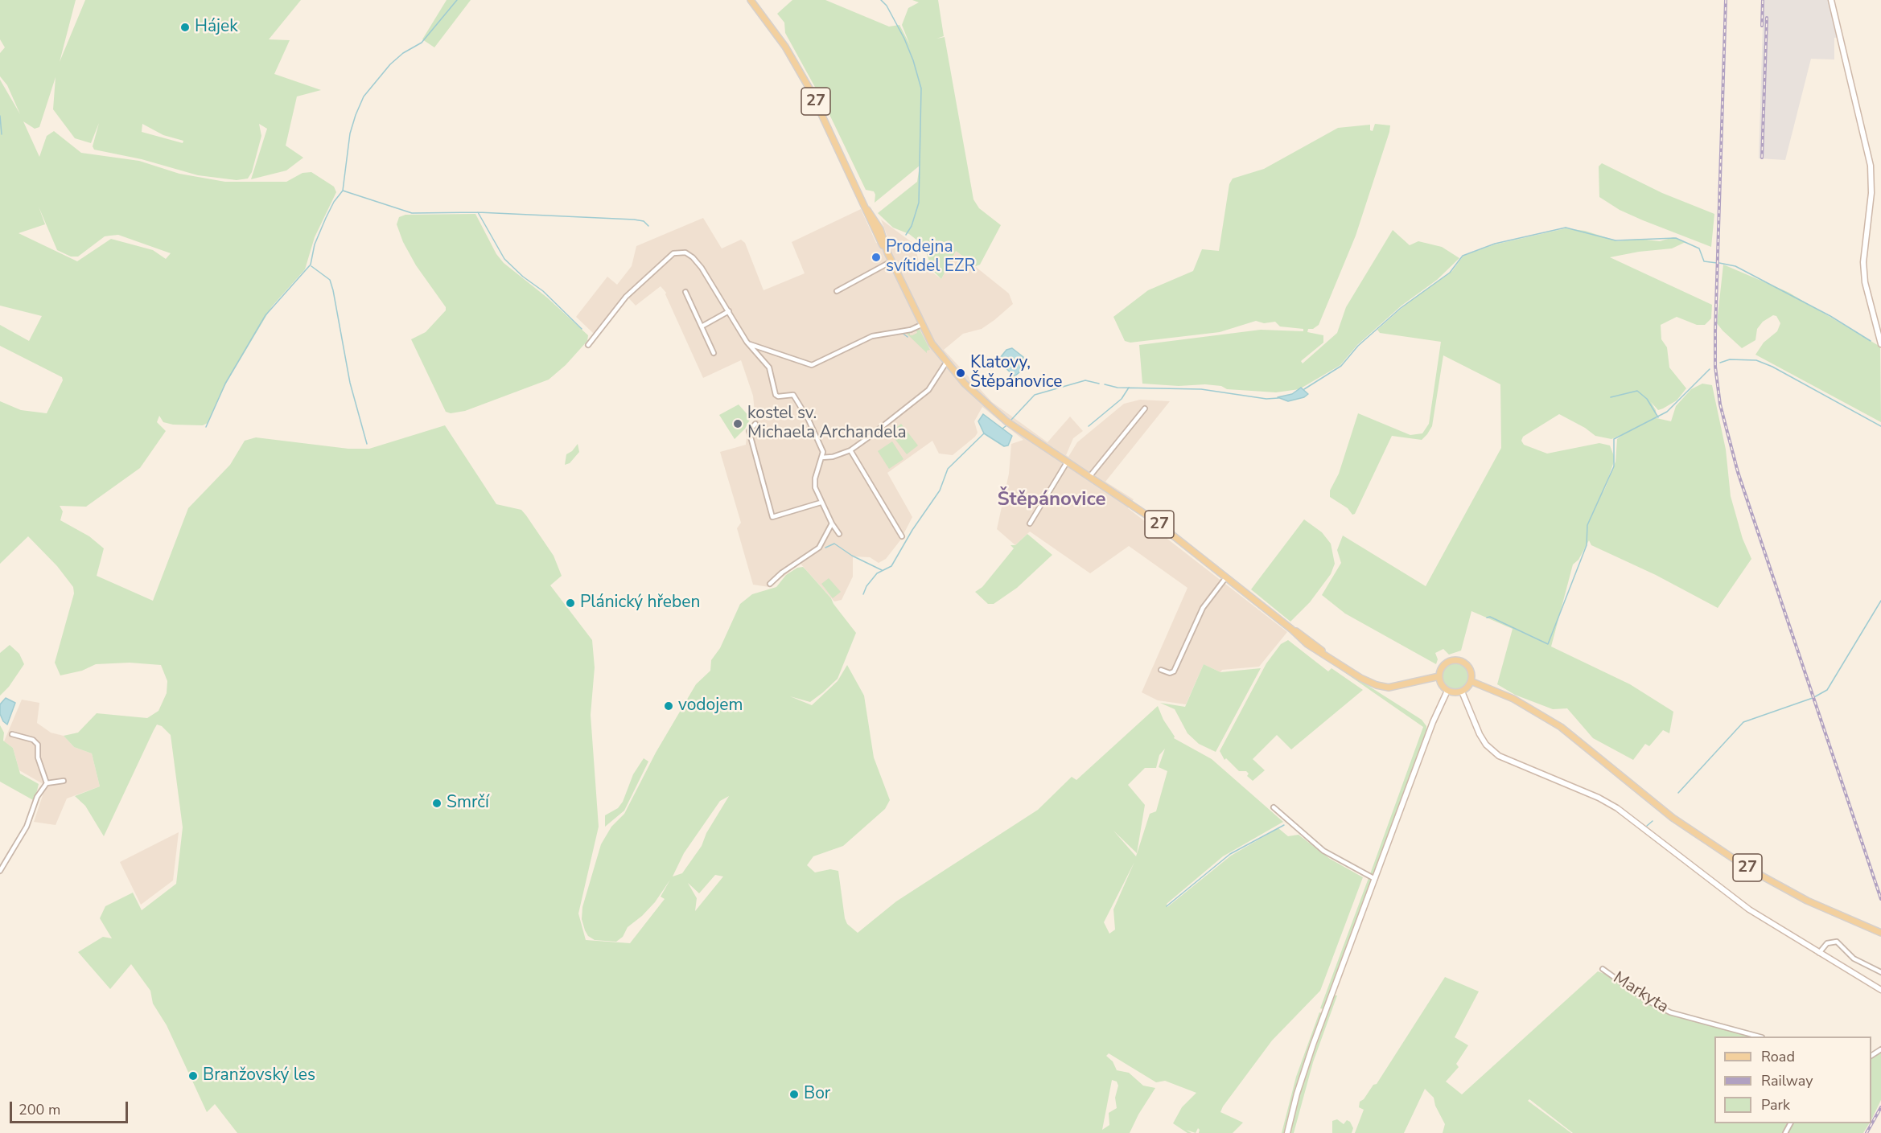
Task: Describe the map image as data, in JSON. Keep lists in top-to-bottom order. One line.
{"streets":{"main road":["27"],"street":["Markyta"]},"districts":["Štěpánovice"],"places":["Hájek","Prodejna svítidel EZR","Klatovy, Štěpánovice","kostel sv. Michaela Archandela","Plánický hřeben","vodojem","Smrčí","Branžovský les","Bor"],"legend":["Road","Railway","Park"],"scale_bar":"200 m"}
